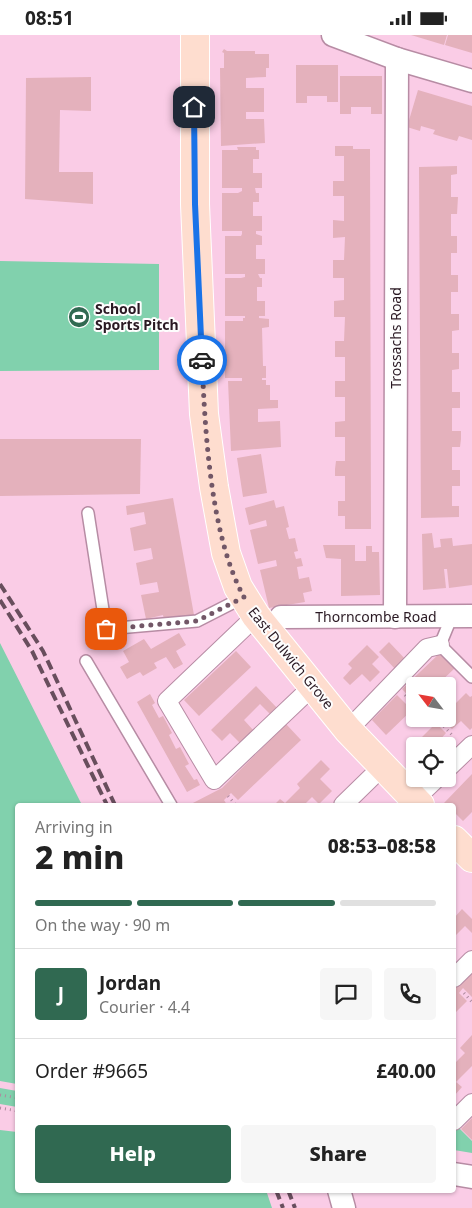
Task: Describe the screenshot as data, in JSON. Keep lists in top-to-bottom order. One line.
{"streets":{"main road":["East Dulwich Grove"],"street":["Trossachs Road","Thorncombe Road"]},"crossings":[["Trossachs Road","Thorncombe Road"],["Thorncombe Road","East Dulwich Grove"]],"places":{"sports":["School Sports Pitch"]},"north":"top left","page":{"status":"08:51","heading":["2 min","Arriving in","08:53–08:58"],"panel":["Jordan","Courier · 4.4","Order #9665","£40.00"],"bar":"On the way · 90 m","round":"J","buttons":["Help","Share"]}}
